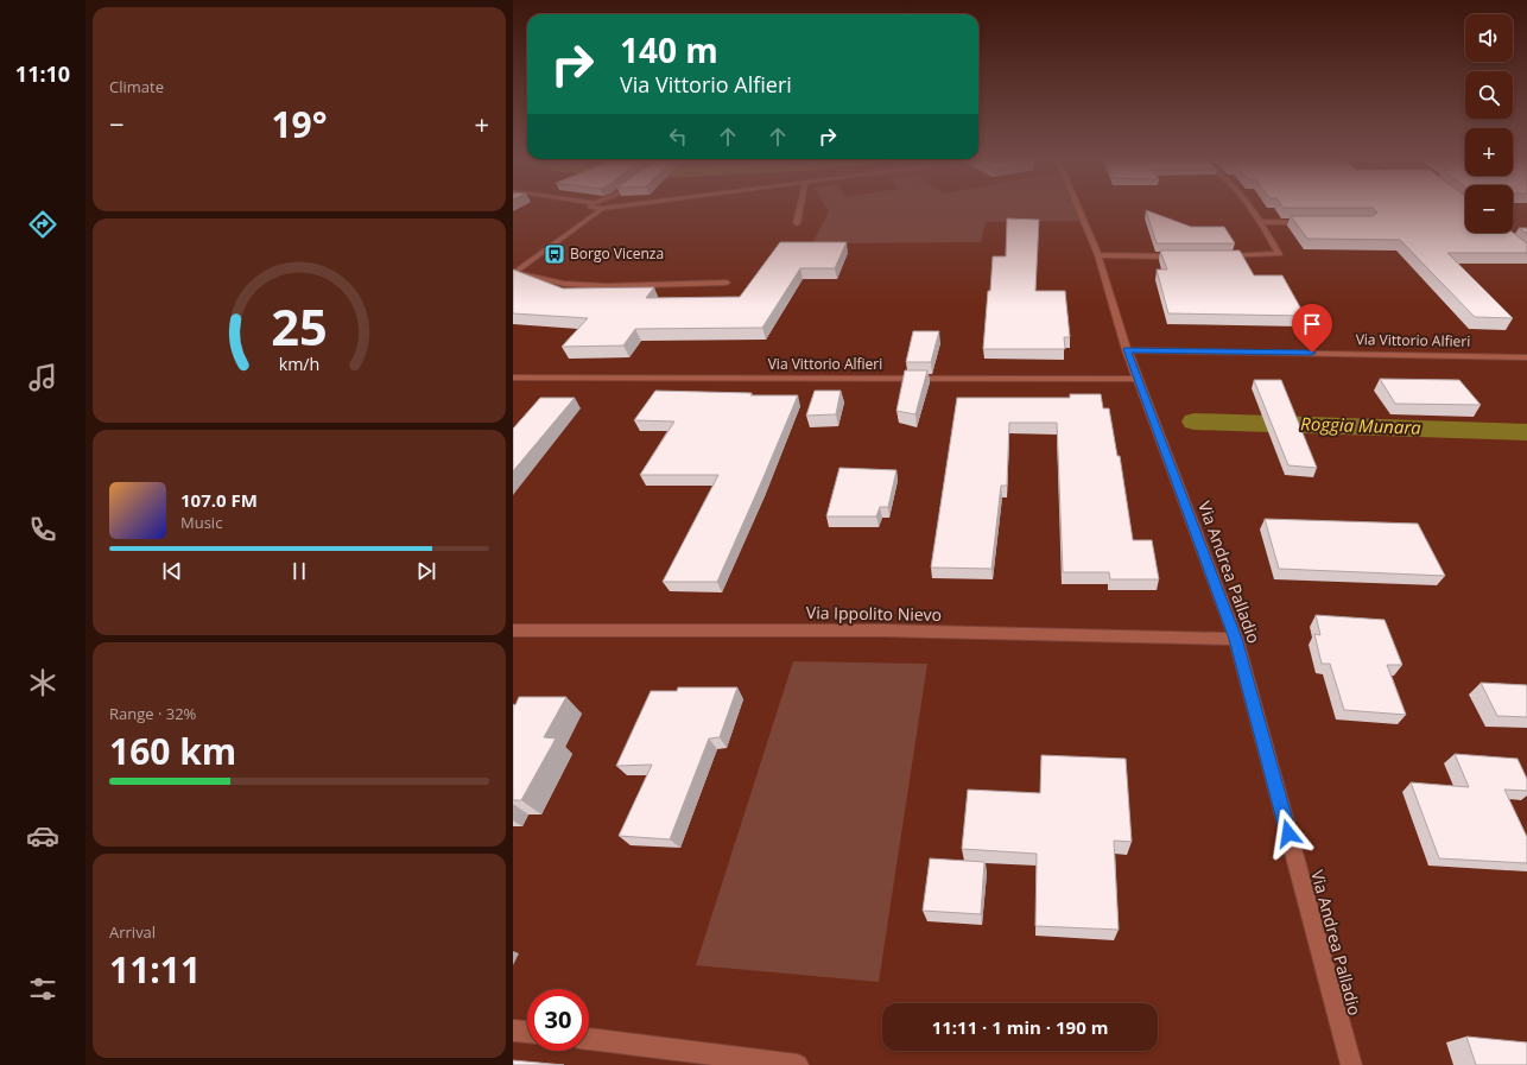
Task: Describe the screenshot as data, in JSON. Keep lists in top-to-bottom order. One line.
{"streets":{"street":["Via Vittorio Alfieri","Via Andrea Palladio","Via Ippolito Nievo"]},"crossings":[["Via Vittorio Alfieri","Via Andrea Palladio"],["Via Andrea Palladio","Via Ippolito Nievo"]],"water":["Roggia Munara"],"places":{"bus stop":["Borgo Vicenza"]},"page":{"tabs":"11:10","tile":["Climate",["Range · 32%","160 km"],["Arrival","11:11"]],"map_buttons":["+","−"],"turn":["140 m","Via Vittorio Alfieri"],"heat":["−","19°","+"],"song":["107.0 FM","Music"],"limit":"30","trip":"11:11 · 1 min · 190 m","gauge":["25","km/h"]}}
